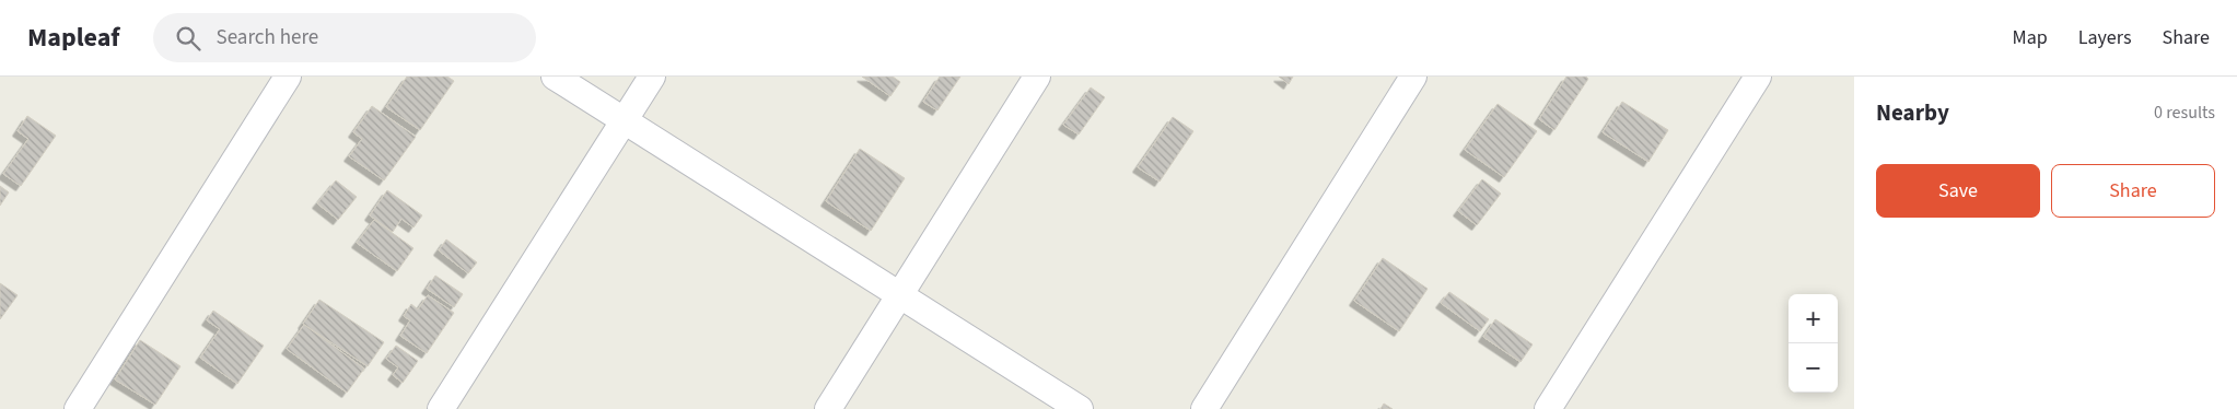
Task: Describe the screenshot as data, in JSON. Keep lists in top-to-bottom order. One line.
{"page":{"header":"Mapleaf","search":"Search here","nav":["Map","Layers","Share"],"heading":["Nearby","0 results"],"buttons":["Save","Share"],"map_buttons":["+","−"]}}
